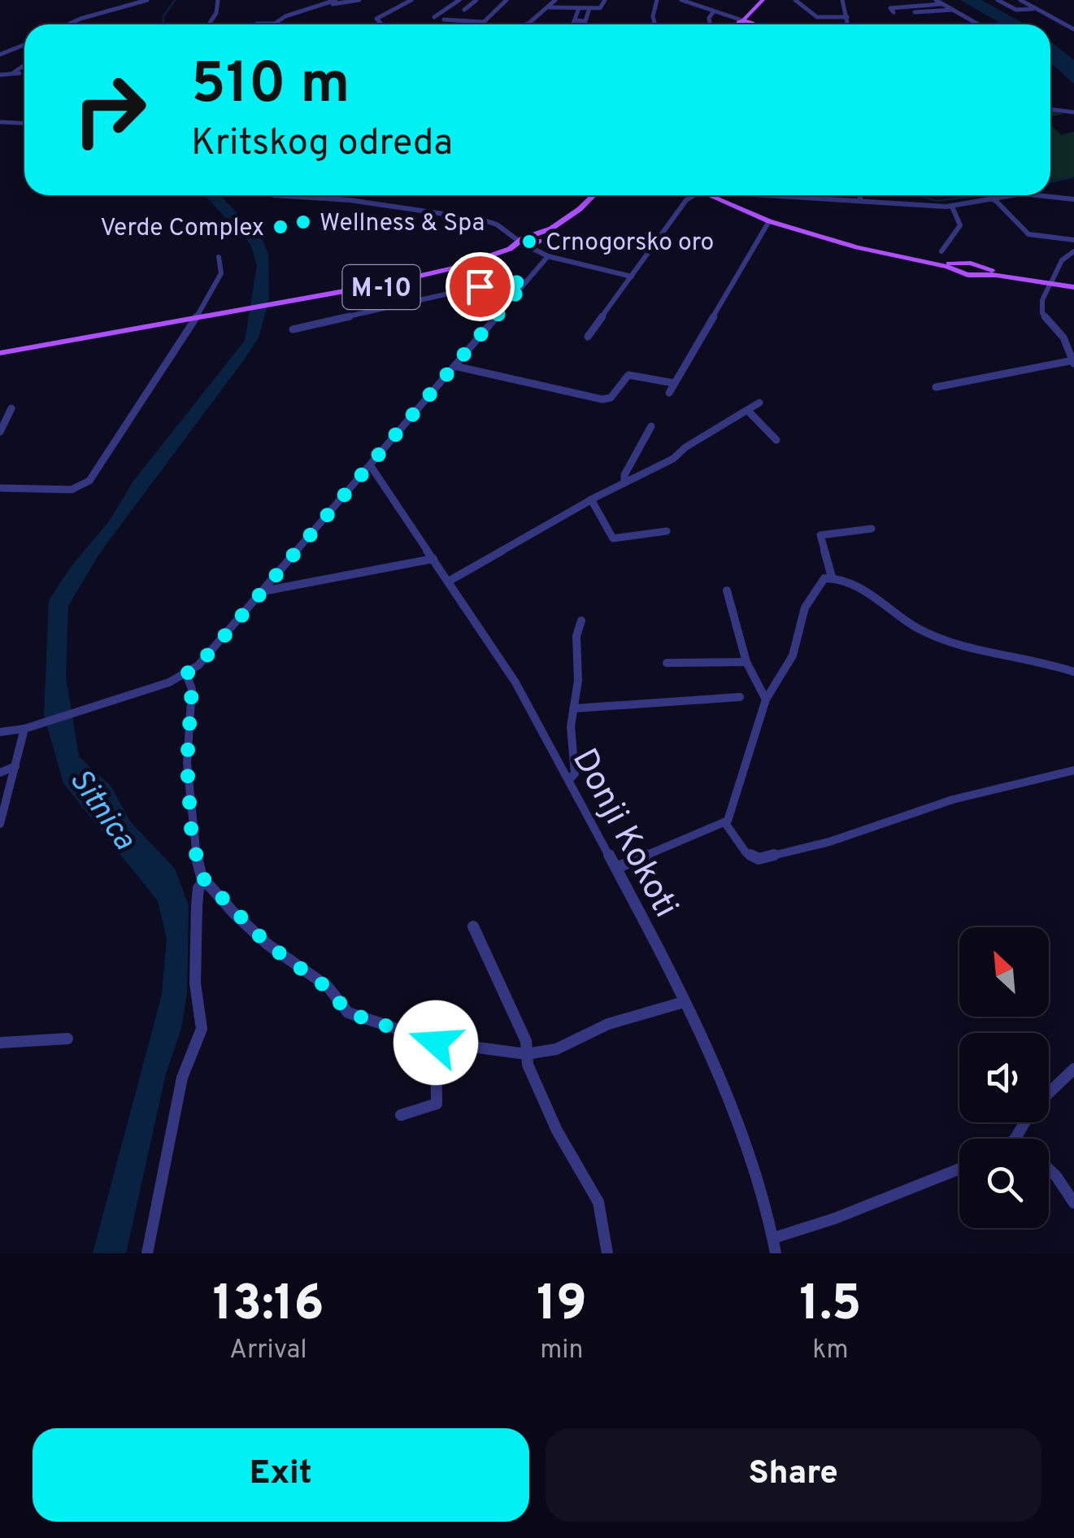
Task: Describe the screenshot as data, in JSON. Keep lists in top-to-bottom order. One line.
{"streets":{"main road":["M-10"],"street":["Donji Kokoti"]},"water":["Sitnica"],"places":["Wellness & Spa","Verde Complex","Crnogorsko oro"],"north":"top left","page":{"turn":["510 m","Kritskog odreda"],"eta":["13:16","Arrival","19","min","1.5","km"],"buttons":["Exit","Share"]}}
